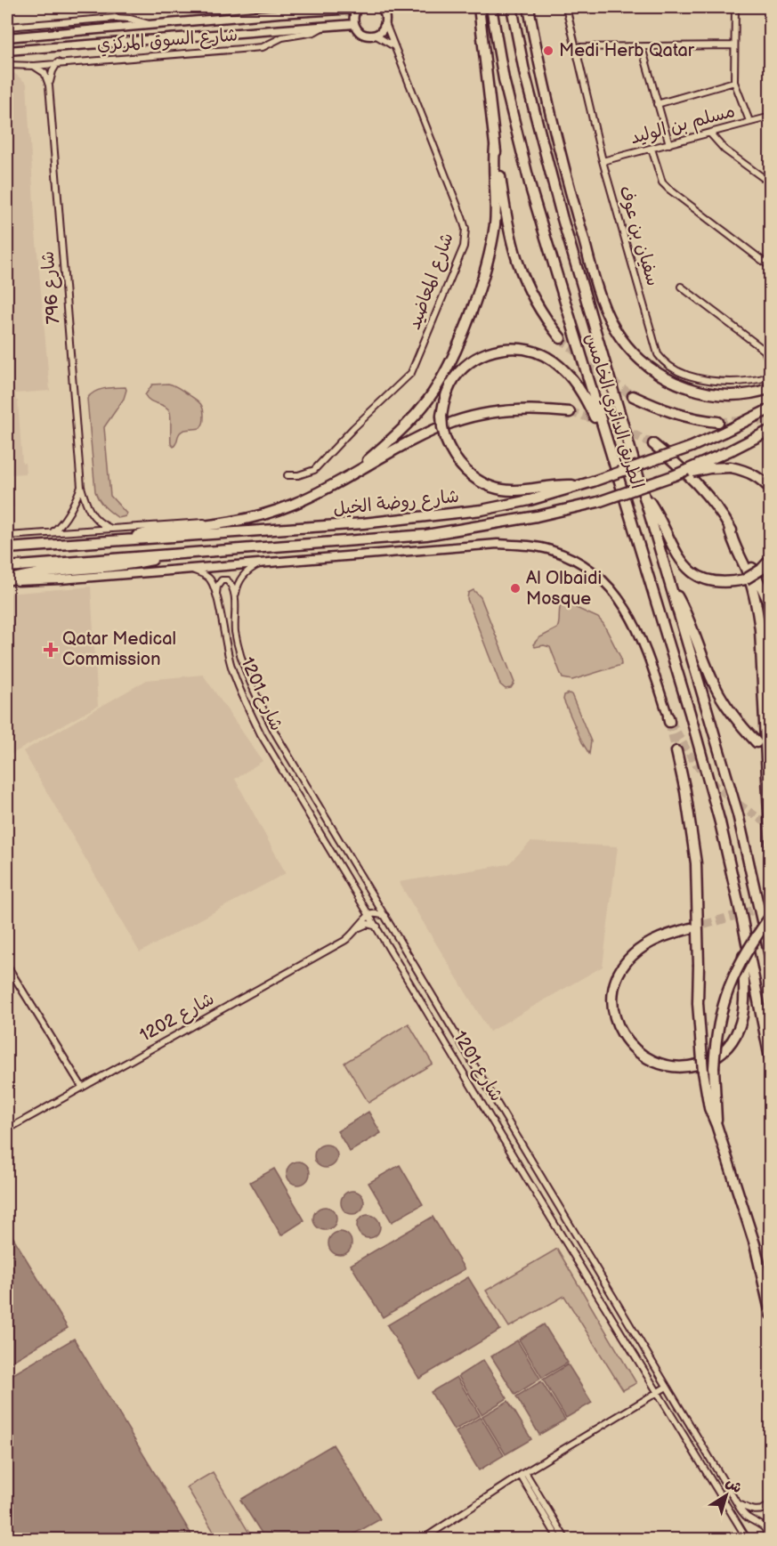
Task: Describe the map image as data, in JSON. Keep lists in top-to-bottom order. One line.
{"streets":{"highway":["الطريق الدائري الخامس","شارع روضة الخيل"],"street":["شارع السوق المركزي","مسلم بن الوليد","سفيان بن عوف","شارع المعاضيد","شارع 796","شارع 1201","شارع 1202"]},"crossings":[["شارع السوق المركزي","شارع 796"],["مسلم بن الوليد","سفيان بن عوف"],["شارع 1201","شارع 1202"]],"places":{"other":["Medi Herb Qatar","Al Olbaidi Mosque"],"health":["Qatar Medical Commission"]},"north":"top right"}
